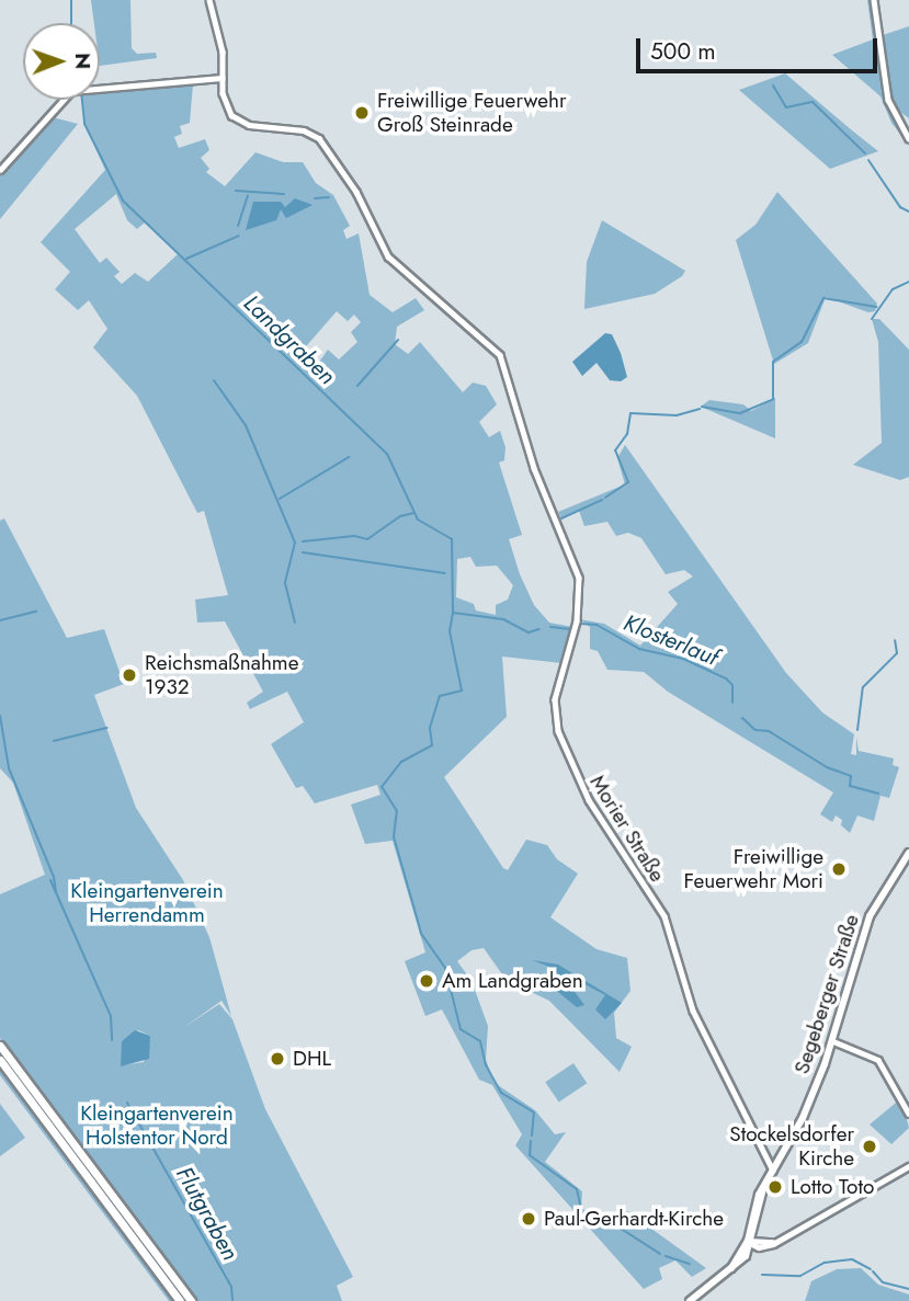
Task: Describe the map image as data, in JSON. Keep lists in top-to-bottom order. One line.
{"streets":{"main road":["Morier Straße","Segeberger Straße"]},"crossings":[["Morier Straße","Segeberger Straße"]],"water":["Landgraben","Klosterlauf","Flutgraben"],"parks":["Kleingartenverein Herrendamm","Kleingartenverein Holstentor Nord"],"places":["Freiwillige Feuerwehr Groß Steinrade","Reichsmaßnahme 1932","Freiwillige Feuerwehr Mori","Am Landgraben","DHL","Stockelsdorfer Kirche","Lotto Toto","Paul-Gerhardt-Kirche"],"scale_bar":"500 m","north":"right"}
